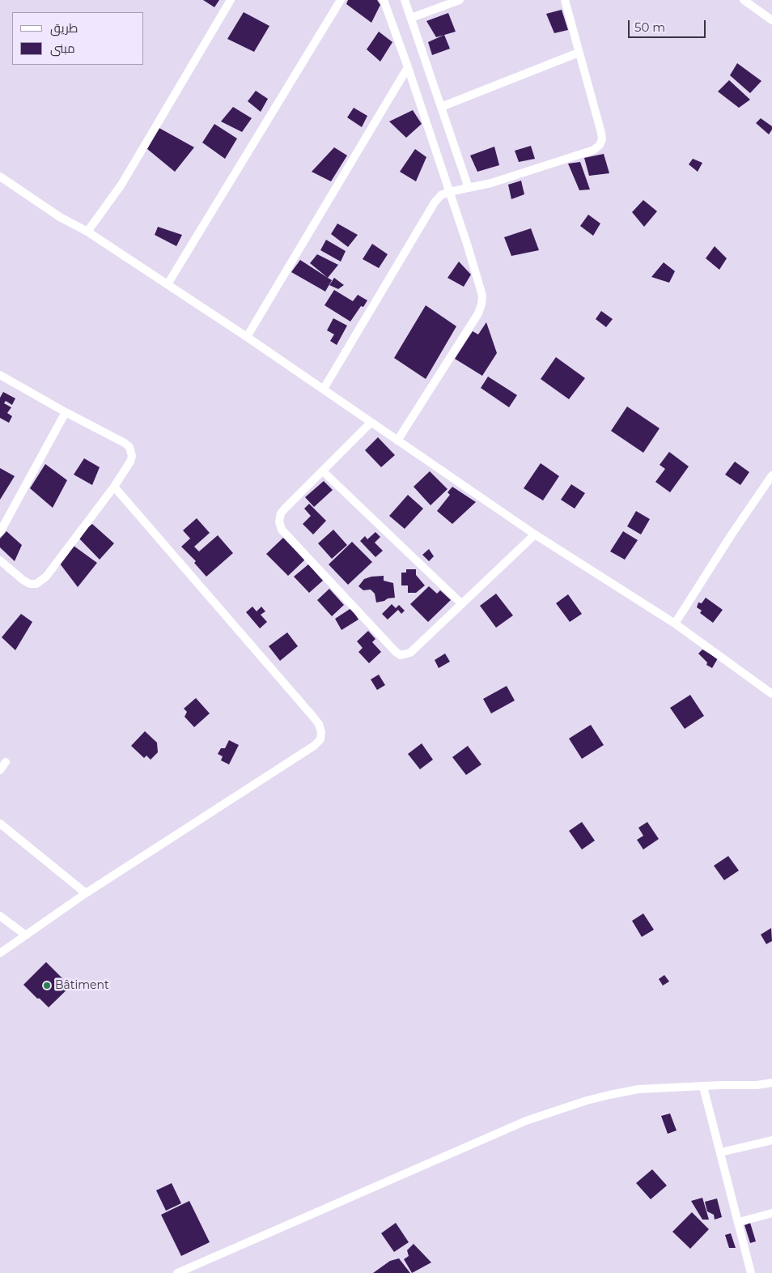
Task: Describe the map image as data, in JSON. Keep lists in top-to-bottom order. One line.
{"places":["Bâtiment"],"legend":["طريق","مبنى"],"scale_bar":"50 m"}
